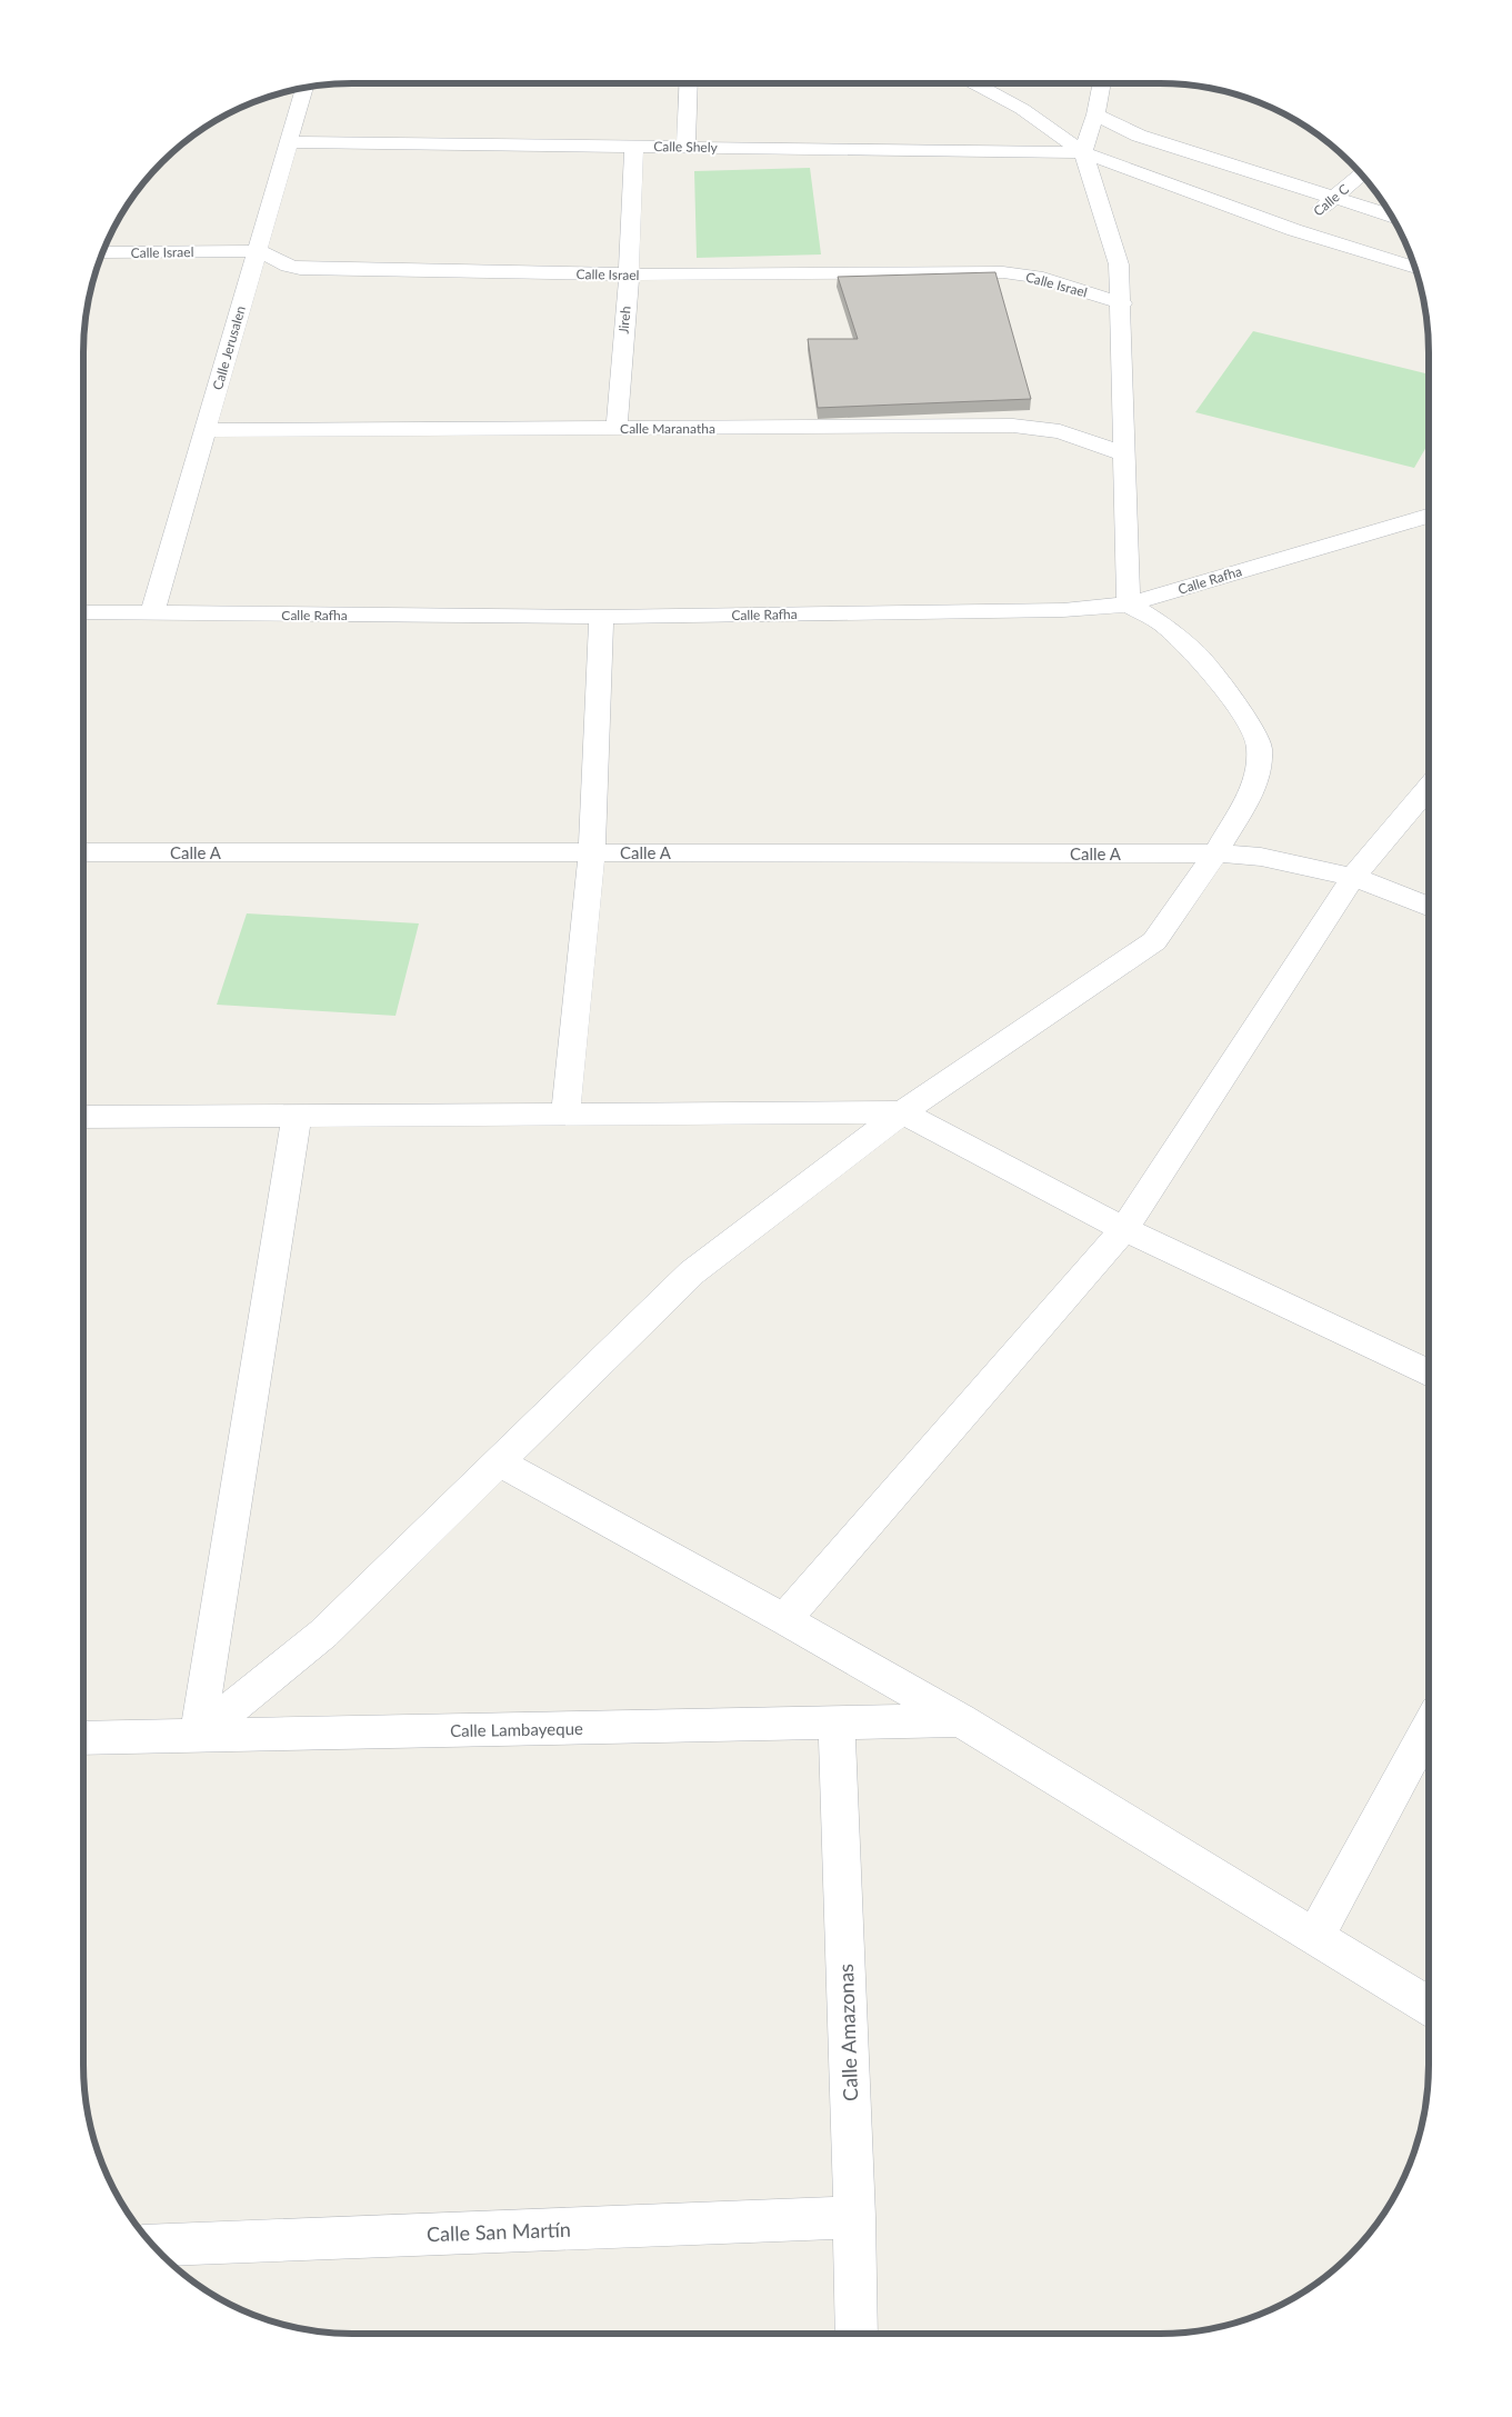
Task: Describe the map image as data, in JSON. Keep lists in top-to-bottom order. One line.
{"streets":{"street":["Calle Shely","Calle C","Calle Israel","Jireh","Calle Jerusalen","Calle Maranatha","Calle Rafha","Calle A","Calle Lambayeque","Calle Amazonas","Calle San Martín"]},"crossings":[["Calle Shely","Jireh"],["Calle Shely","Calle Jerusalen"],["Calle Israel","Jireh"],["Calle Israel","Calle Jerusalen"],["Jireh","Calle Maranatha"],["Calle Jerusalen","Calle Maranatha"],["Calle Jerusalen","Calle Rafha"],["Calle Lambayeque","Calle Amazonas"],["Calle Amazonas","Calle San Martín"]]}
